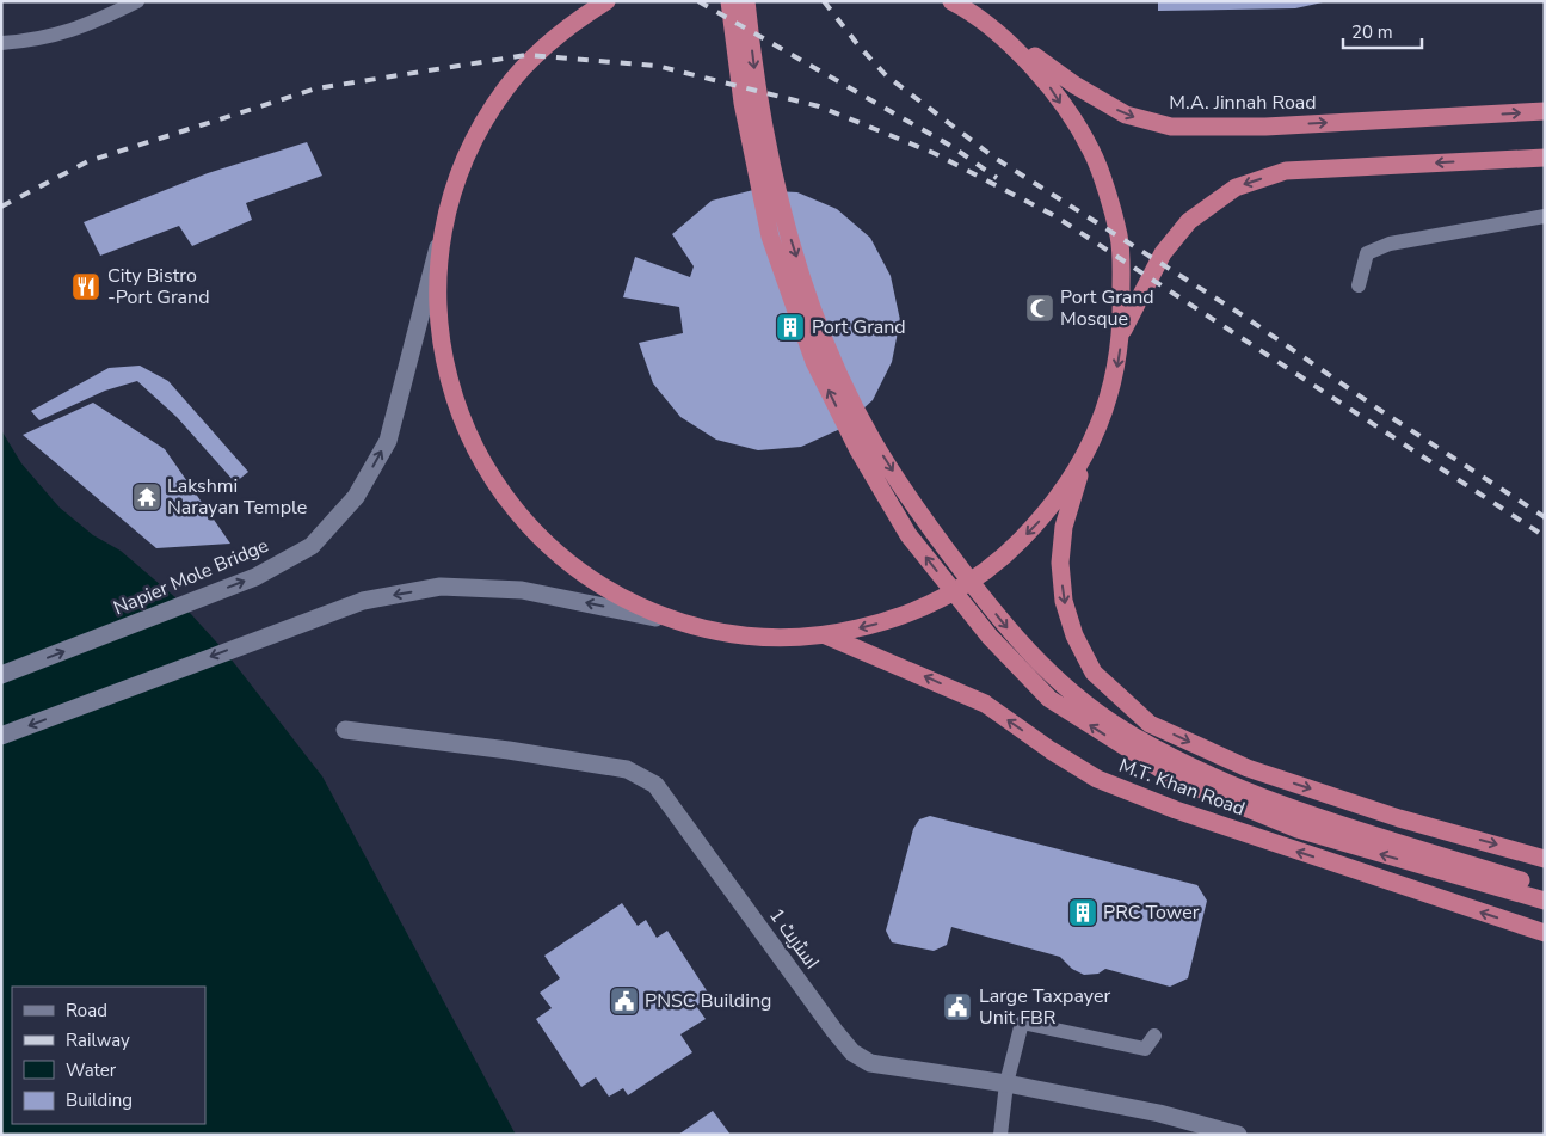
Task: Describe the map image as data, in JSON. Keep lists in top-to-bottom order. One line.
{"streets":{"highway":["M.A. Jinnah Road","M.T. Khan Road"],"main road":["Napier Mole Bridge","اسٹریٹ 1"]},"one_way":["M.A. Jinnah Road","Napier Mole Bridge"],"places":{"restaurant":["City Bistro -Port Grand"],"mosque":["Port Grand Mosque"],"building":["Port Grand","PRC Tower"],"temple":["Lakshmi Narayan Temple"],"public building":["PNSC Building","Large Taxpayer Unit FBR"]},"legend":["Road","Railway","Water","Building"],"scale_bar":"20 m"}
